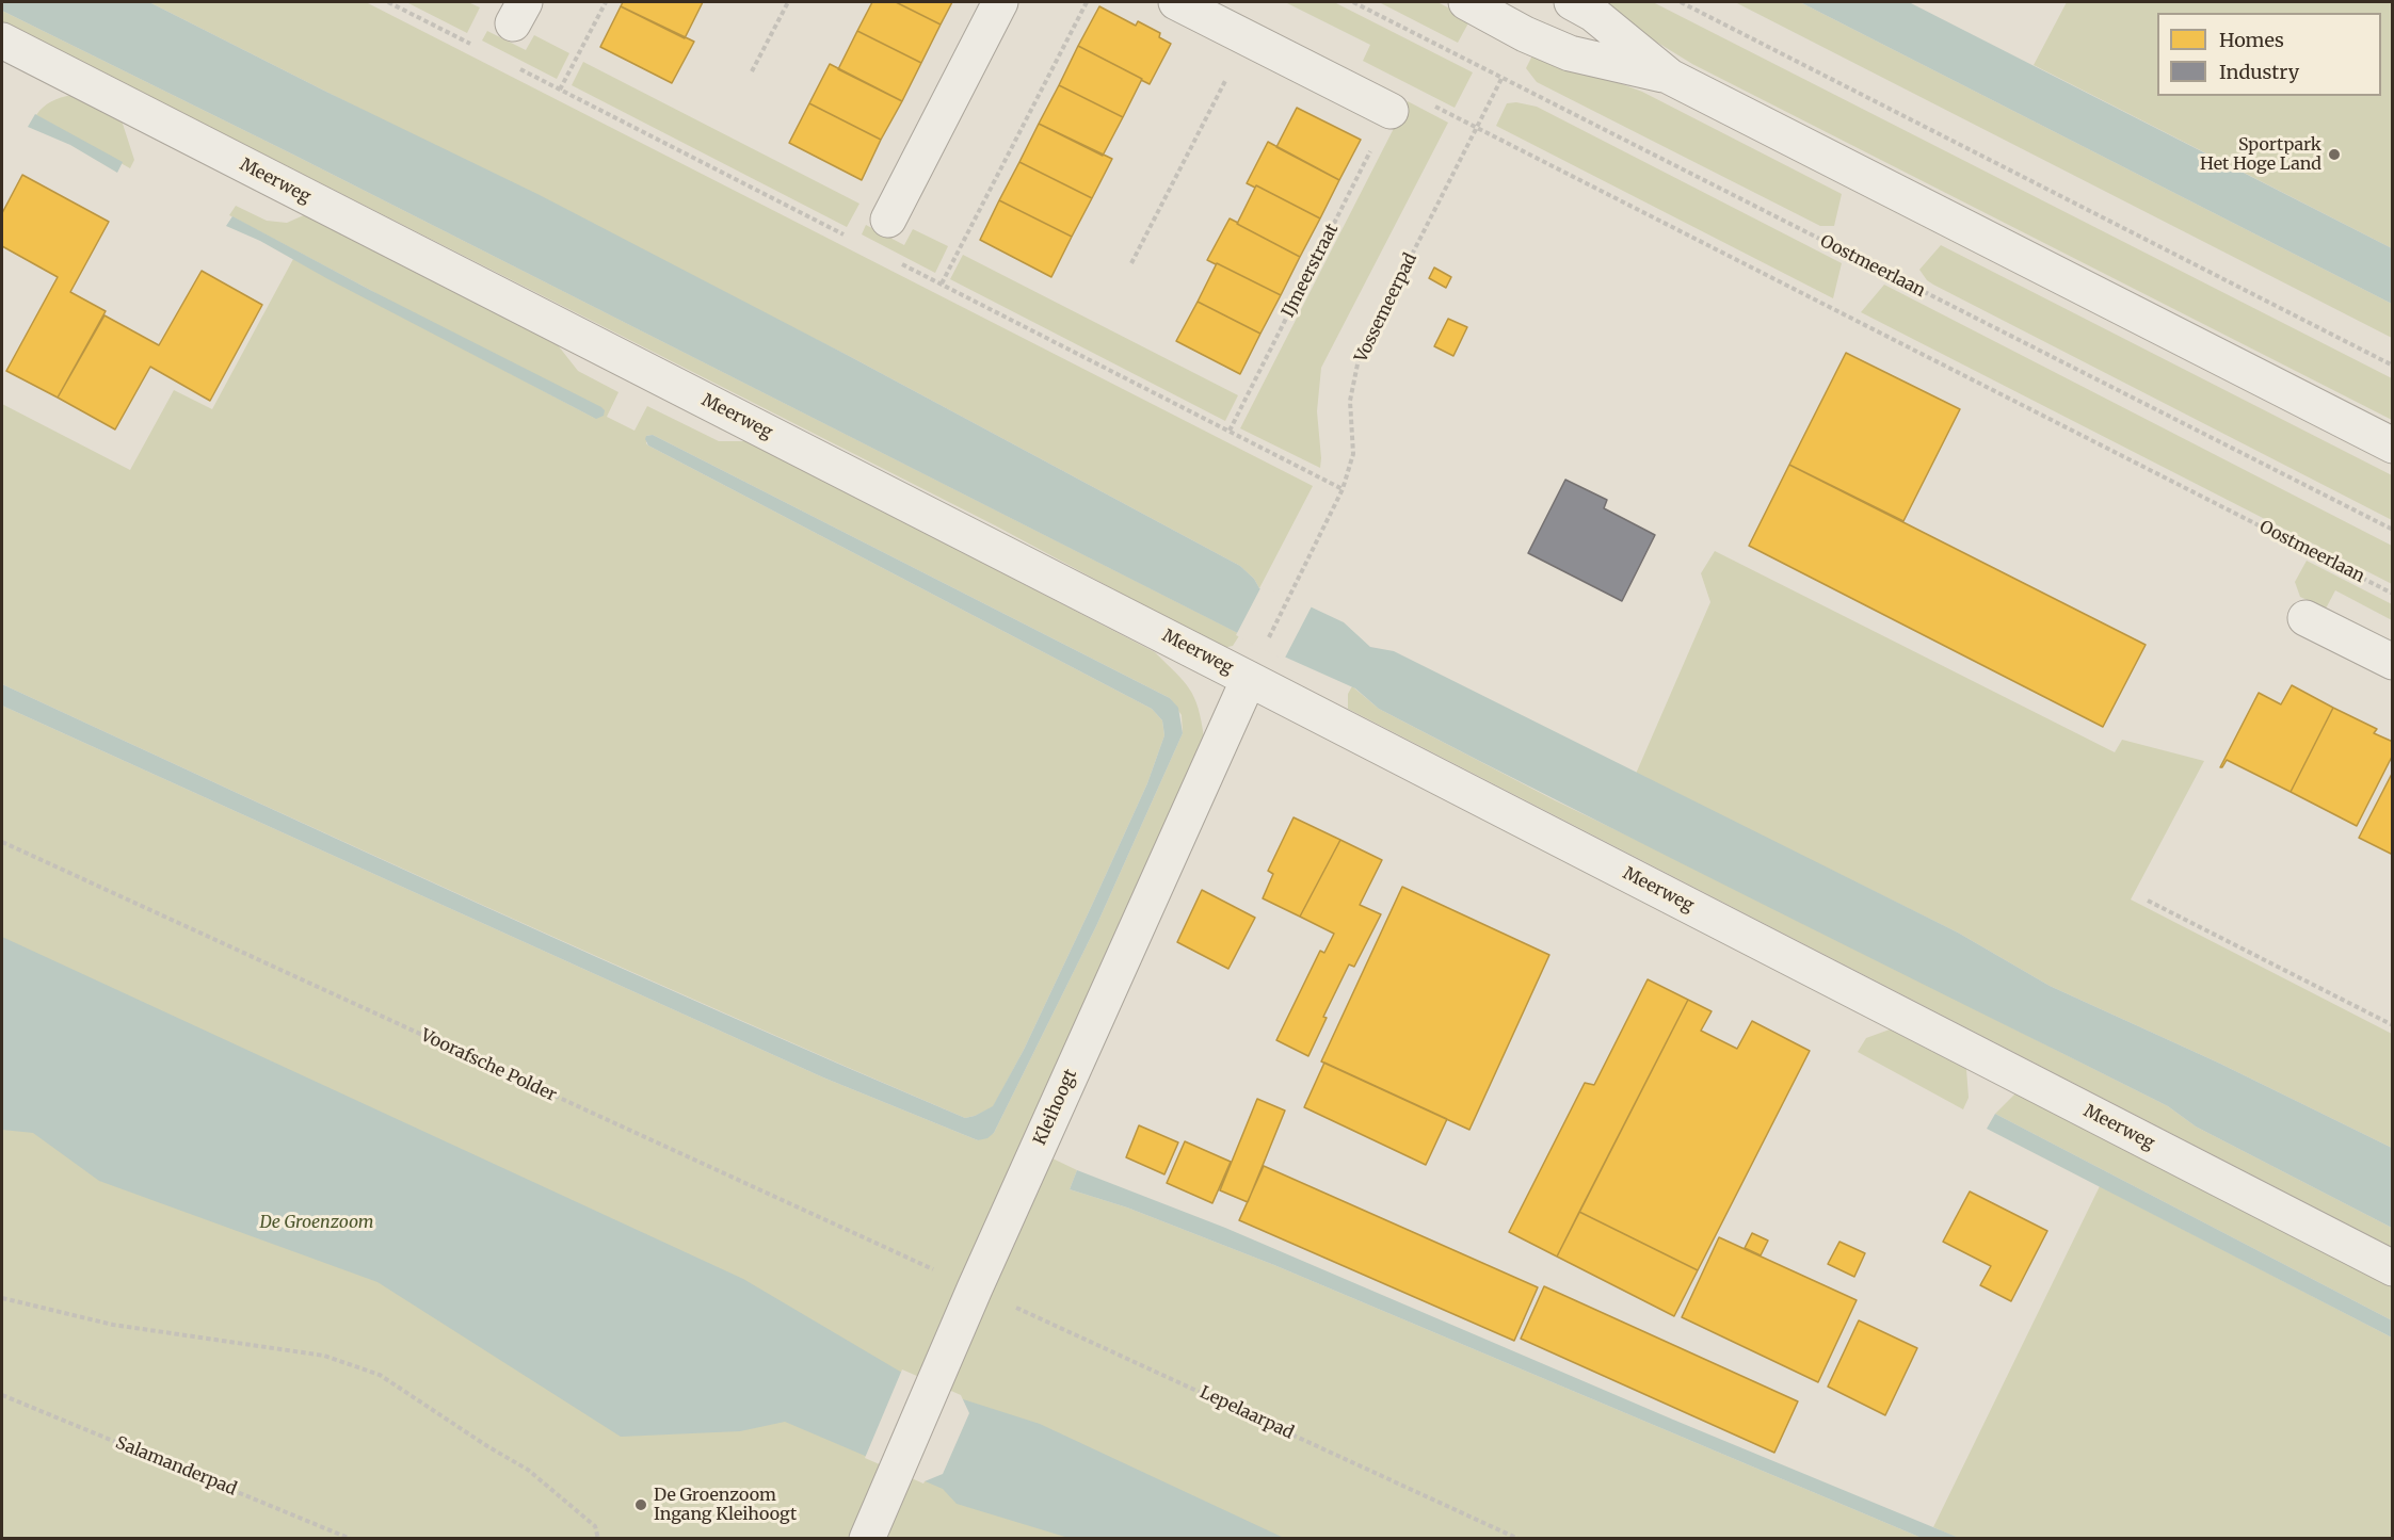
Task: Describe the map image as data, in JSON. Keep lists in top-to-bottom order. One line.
{"streets":{"street":["Meerweg","Kleihoogt"],"path":["Oostmeerlaan","IJmeerstraat","Vossemeerpad","Voorafsche Polder","Lepelaarpad","Salamanderpad"]},"crossings":[["Meerweg","Kleihoogt"],["Oostmeerlaan","IJmeerstraat"],["Oostmeerlaan","Vossemeerpad"],["IJmeerstraat","Vossemeerpad"],["Voorafsche Polder","Kleihoogt"],["Voorafsche Polder","Lepelaarpad"],["Kleihoogt","Lepelaarpad"]],"parks":["De Groenzoom"],"places":["Sportpark Het Hoge Land","De Groenzoom Ingang Kleihoogt"],"legend":["Homes","Industry"]}
